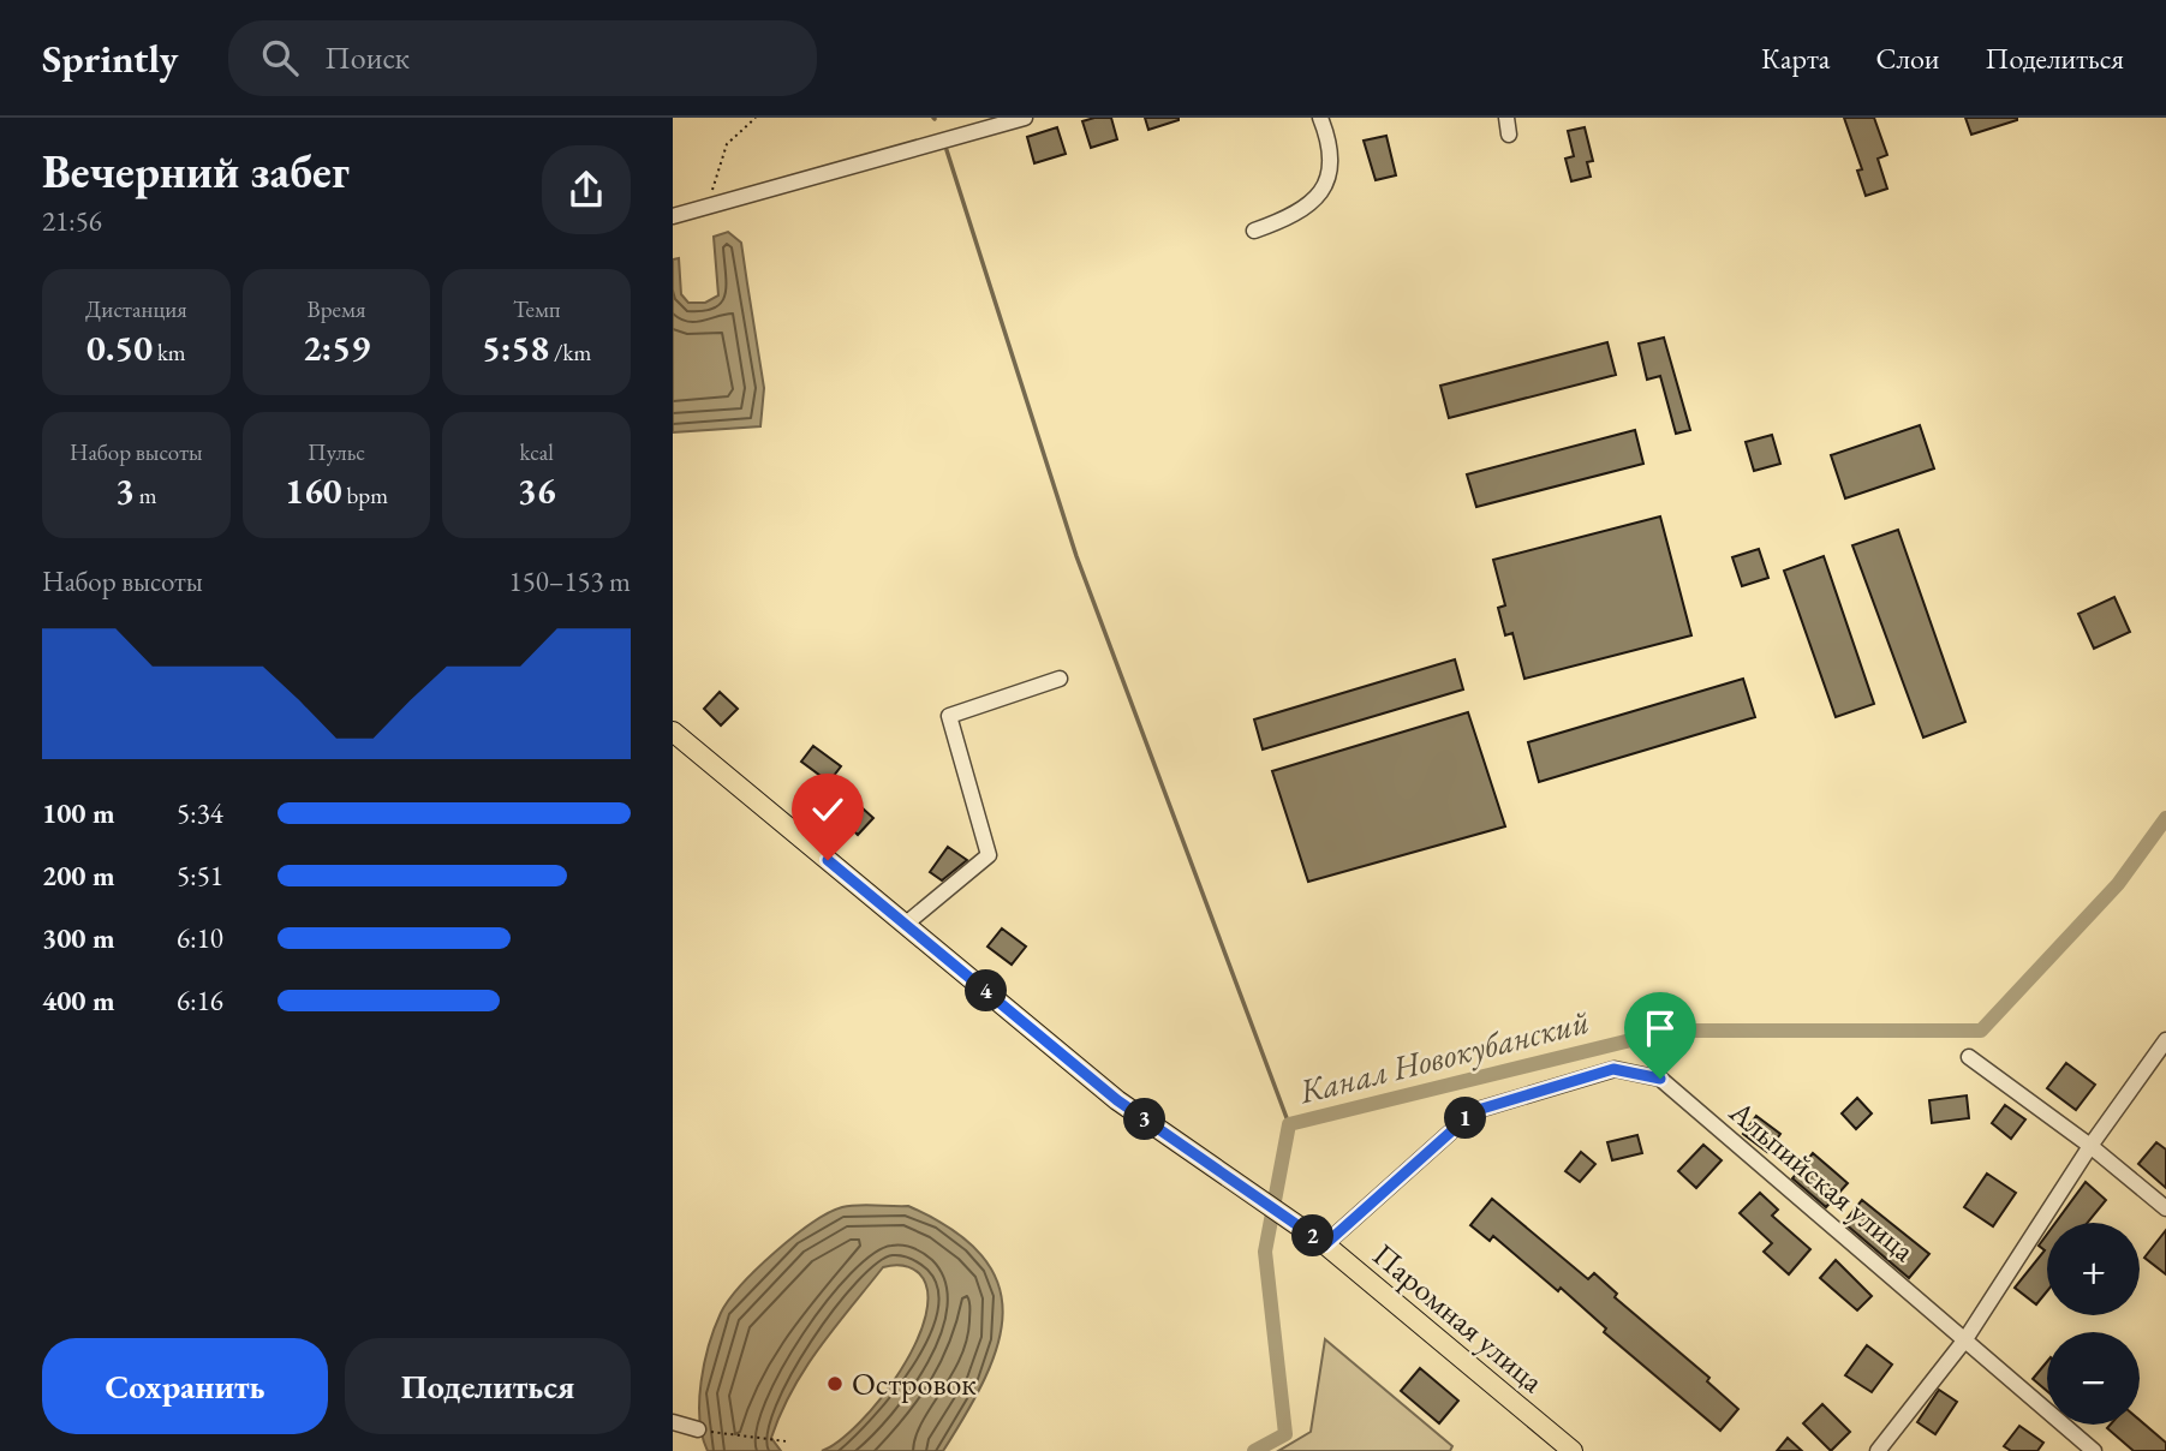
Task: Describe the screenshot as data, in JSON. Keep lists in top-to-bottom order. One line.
{"streets":{"main road":["Паромная улица"],"street":["Альпийская улица"]},"crossings":[["Альпийская улица","Паромная улица"]],"water":["Канал Новокубанский"],"places":["Островок"],"page":{"header":"Sprintly","search":"Поиск","nav":["Карта","Слои","Поделиться"],"heading":["Вечерний забег","21:56"],"stats":[["Дистанция","0.50 km"],["Время","2:59"],["Темп","5:58 /km"],["Набор высоты","3 m"],["Пульс","160 bpm"],["kcal","36"]],"chart":["Набор высоты","150–153 m"],"list":[{"name":"100 m","note":"5:34"},{"name":"200 m","note":"5:51"},{"name":"300 m","note":"6:10"},{"name":"400 m","note":"6:16"}],"pins":["4","1","3","2"],"map_buttons":["+","−"],"buttons":["Сохранить","Поделиться"]}}
